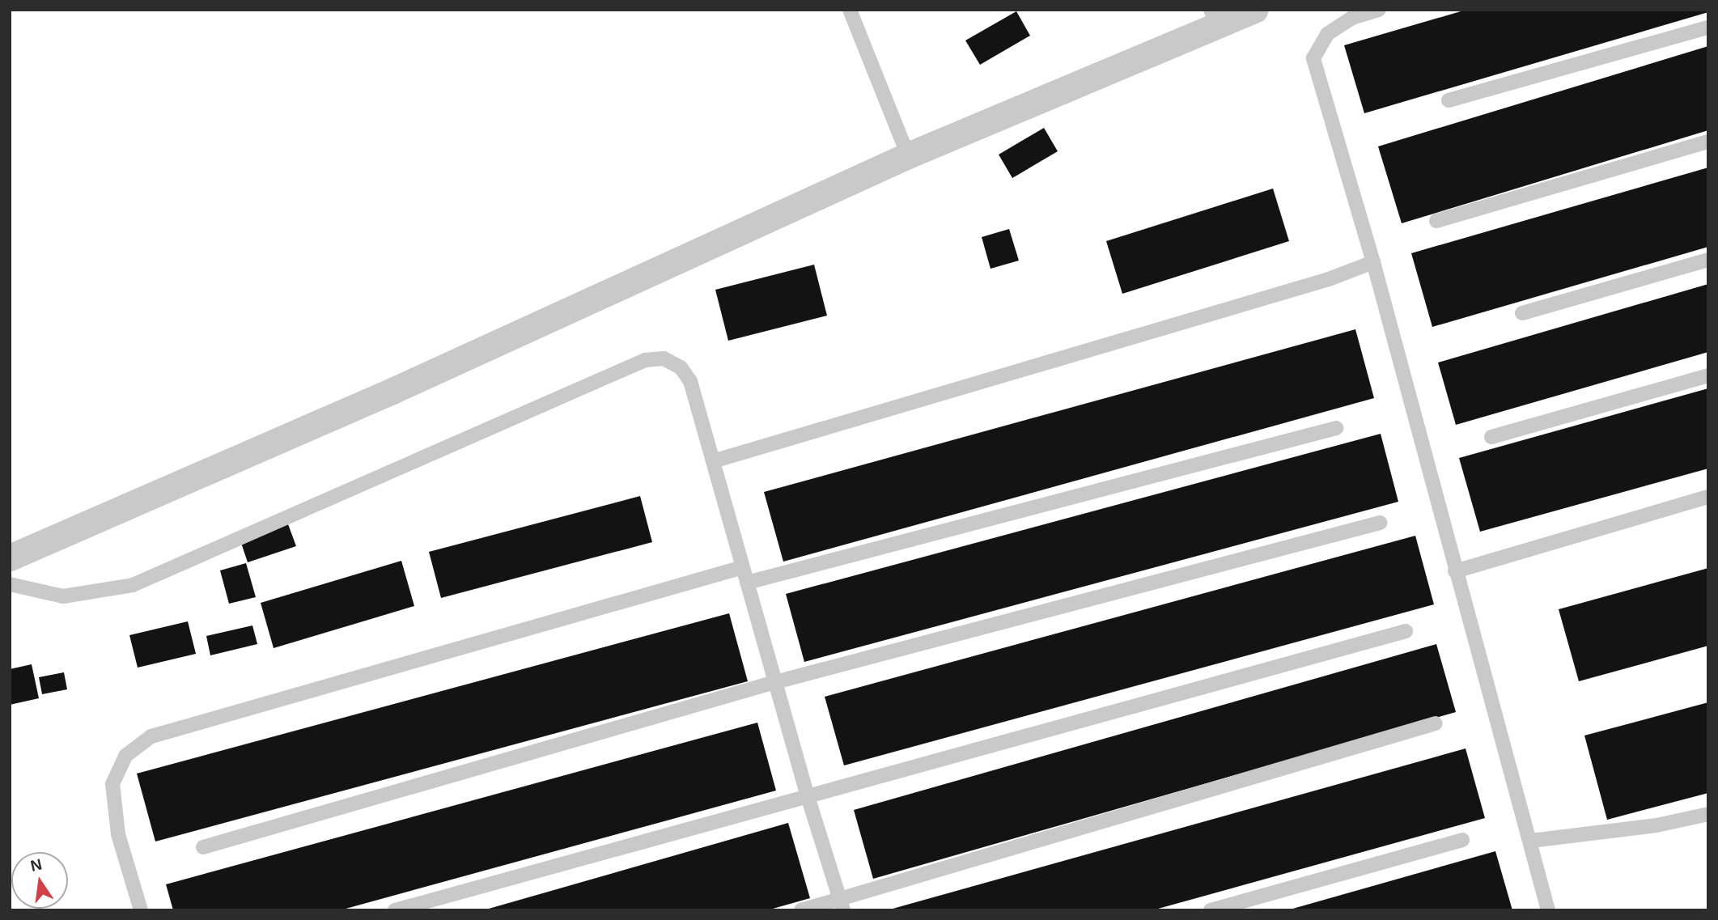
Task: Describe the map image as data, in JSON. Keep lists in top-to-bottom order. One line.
{"north":"top"}
